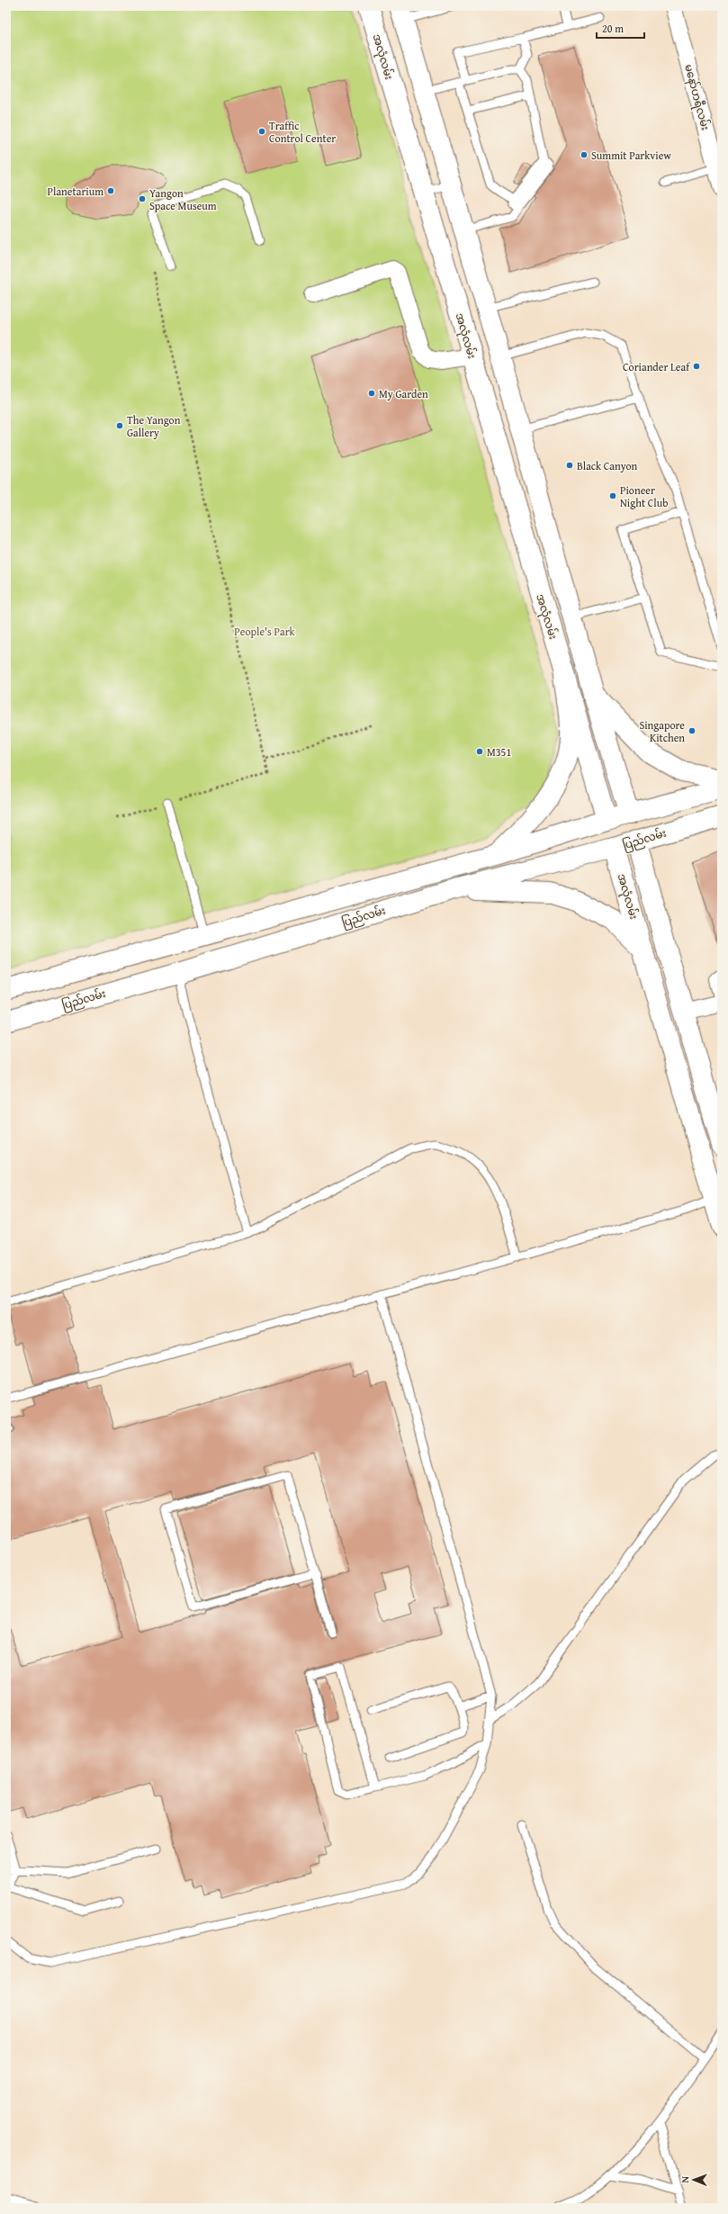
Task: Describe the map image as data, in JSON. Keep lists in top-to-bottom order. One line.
{"streets":{"main road":["အလုံလမ်း","ပြည်လမ်း"],"street":["မနော်ဟရီလမ်း"]},"crossings":[["အလုံလမ်း","ပြည်လမ်း"]],"parks":["People's Park"],"places":["Traffic Control Center","Summit Parkview","Planetarium","Yangon Space Museum","Coriander Leaf","My Garden","The Yangon Gallery","Black Canyon","Pioneer Night Club","Singapore Kitchen","M351"],"scale_bar":"20 m","north":"left"}
